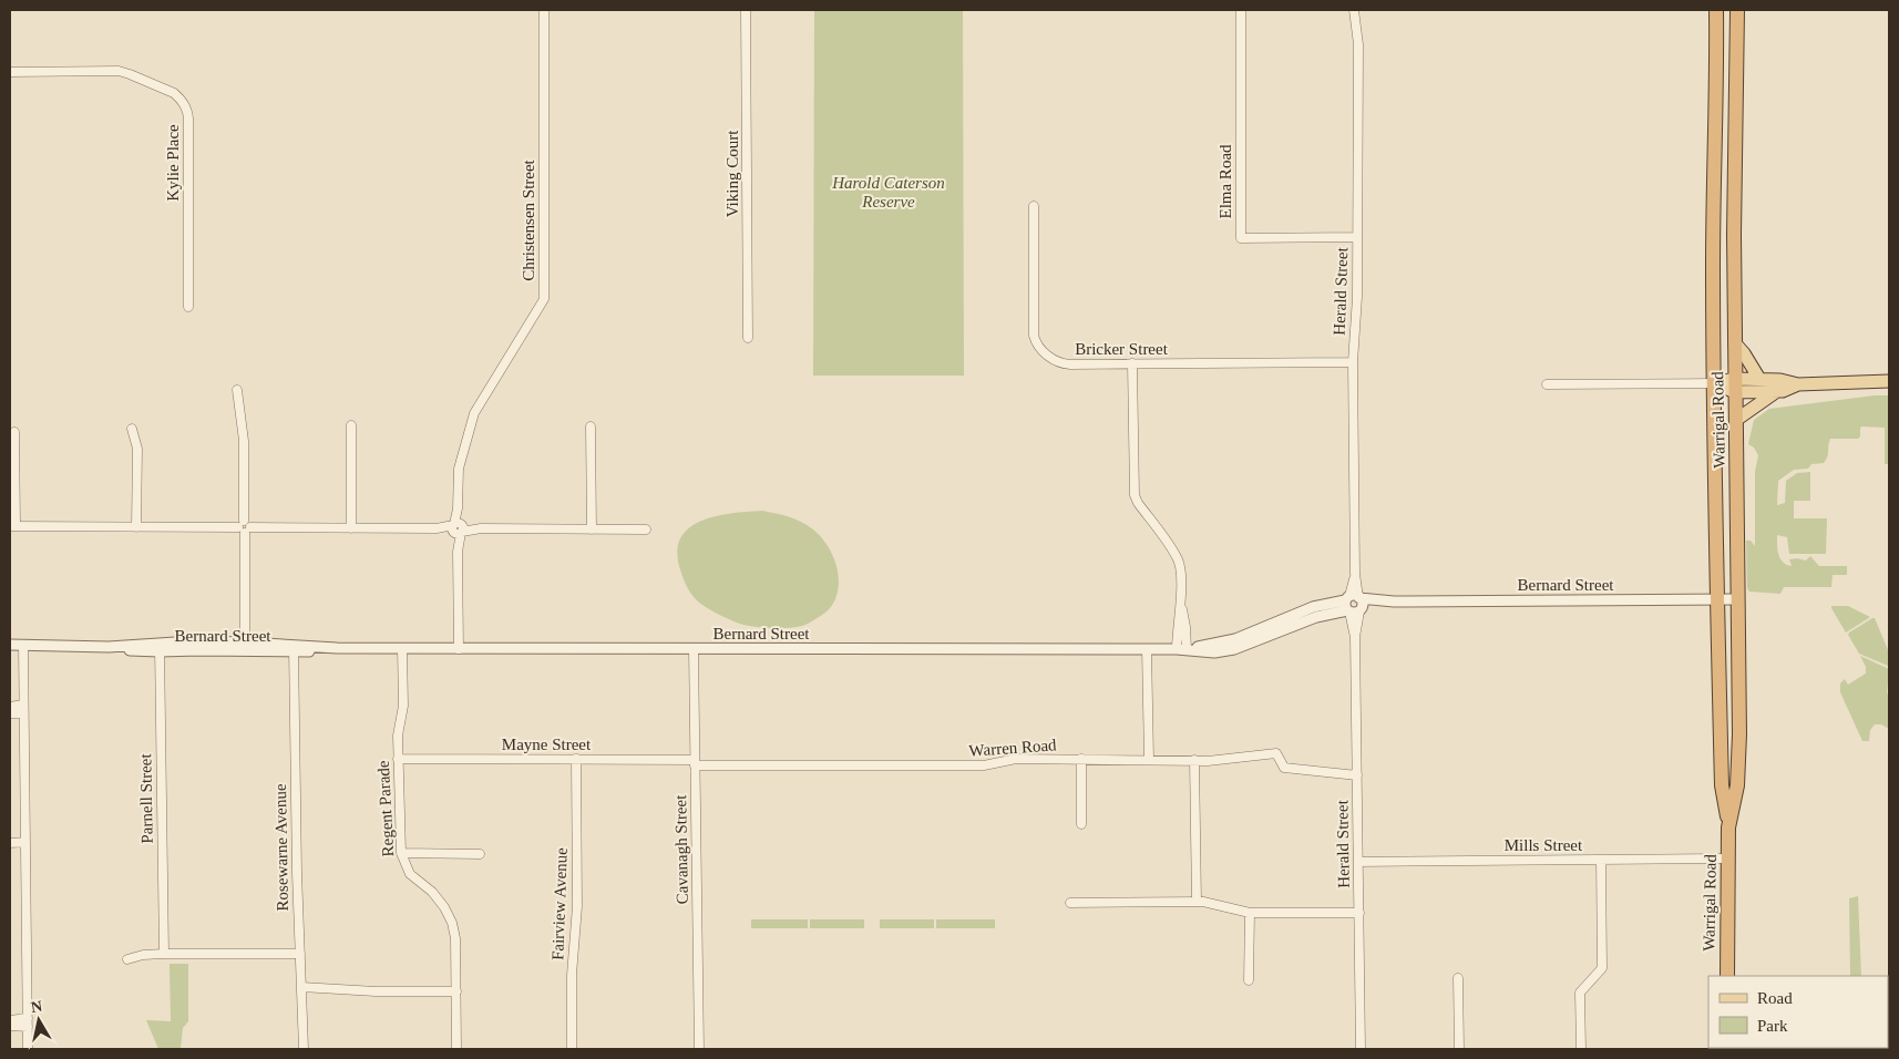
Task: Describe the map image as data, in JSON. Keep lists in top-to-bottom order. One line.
{"streets":{"highway":["Warrigal Road"],"street":["Kylie Place","Viking Court","Elma Road","Christensen Street","Herald Street","Bricker Street","Bernard Street","Mayne Street","Warren Road","Parnell Street","Regent Parade","Mills Street","Rosewarne Avenue","Cavanagh Street","Fairview Avenue"]},"crossings":[["Elma Road","Herald Street"],["Christensen Street","Bernard Street"],["Herald Street","Bricker Street"],["Herald Street","Bernard Street"],["Herald Street","Warren Road"],["Herald Street","Mills Street"],["Warrigal Road","Bernard Street"],["Warrigal Road","Mills Street"],["Bernard Street","Parnell Street"],["Bernard Street","Regent Parade"],["Bernard Street","Rosewarne Avenue"],["Bernard Street","Cavanagh Street"],["Mayne Street","Warren Road"],["Mayne Street","Regent Parade"],["Mayne Street","Cavanagh Street"],["Mayne Street","Fairview Avenue"],["Warren Road","Cavanagh Street"]],"parks":["Harold Caterson Reserve"],"legend":["Road","Park"],"north":"top"}
